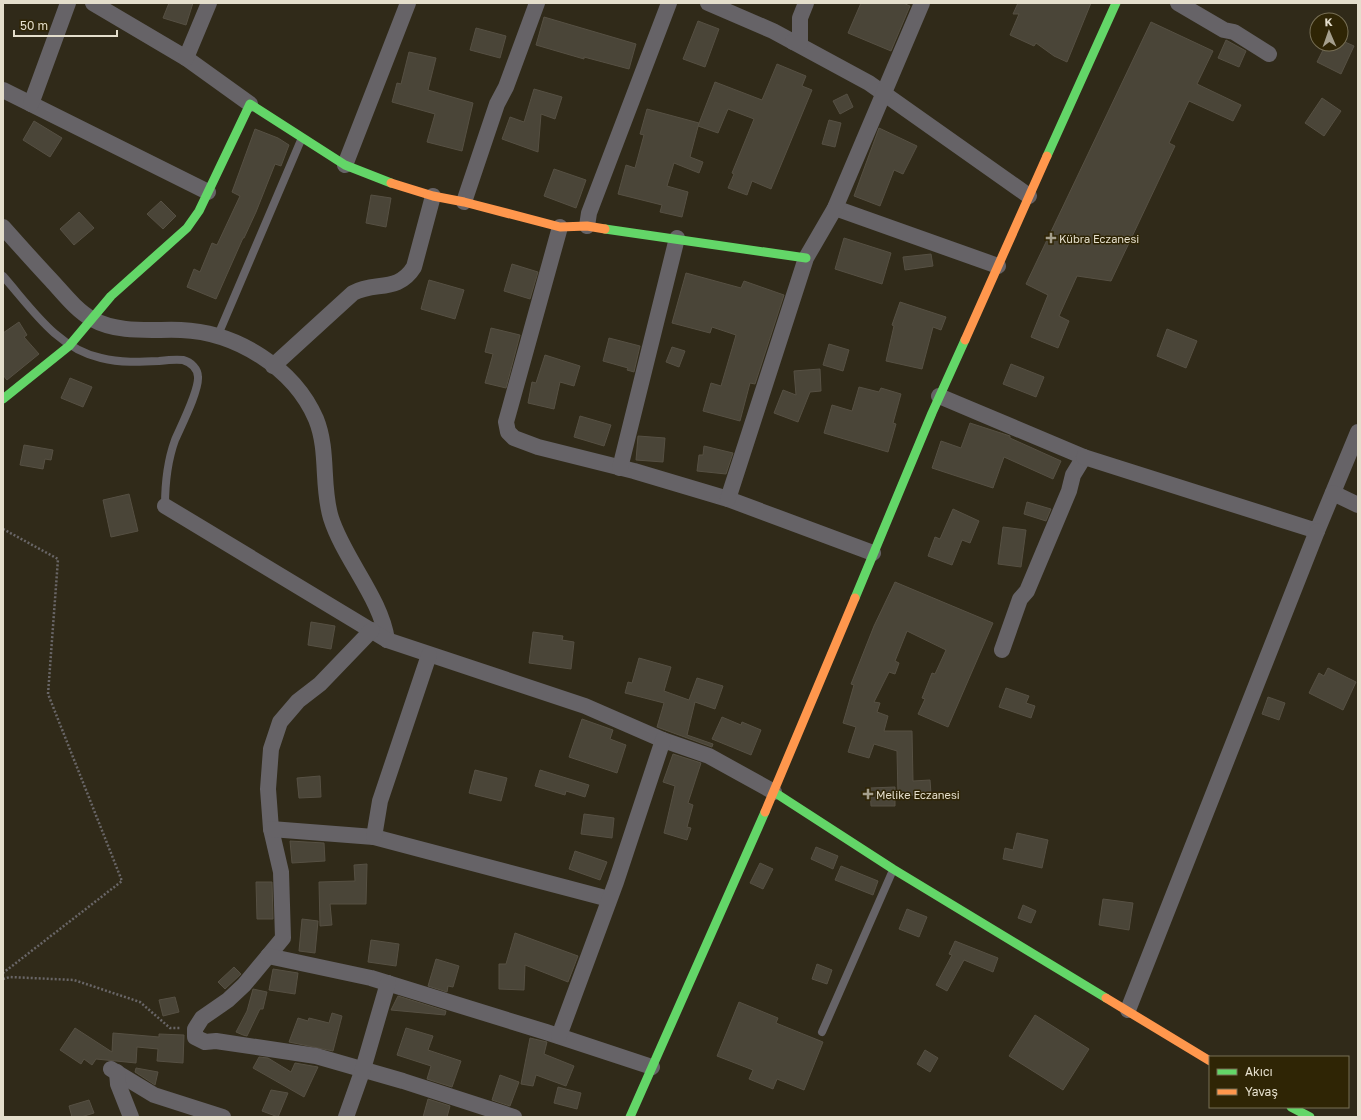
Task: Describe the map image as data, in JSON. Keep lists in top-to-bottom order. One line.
{"places":{"health":["Kübra Eczanesi","Melike Eczanesi"]},"legend":["Akıcı","Yavaş"],"scale_bar":"50 m","north":"top"}
